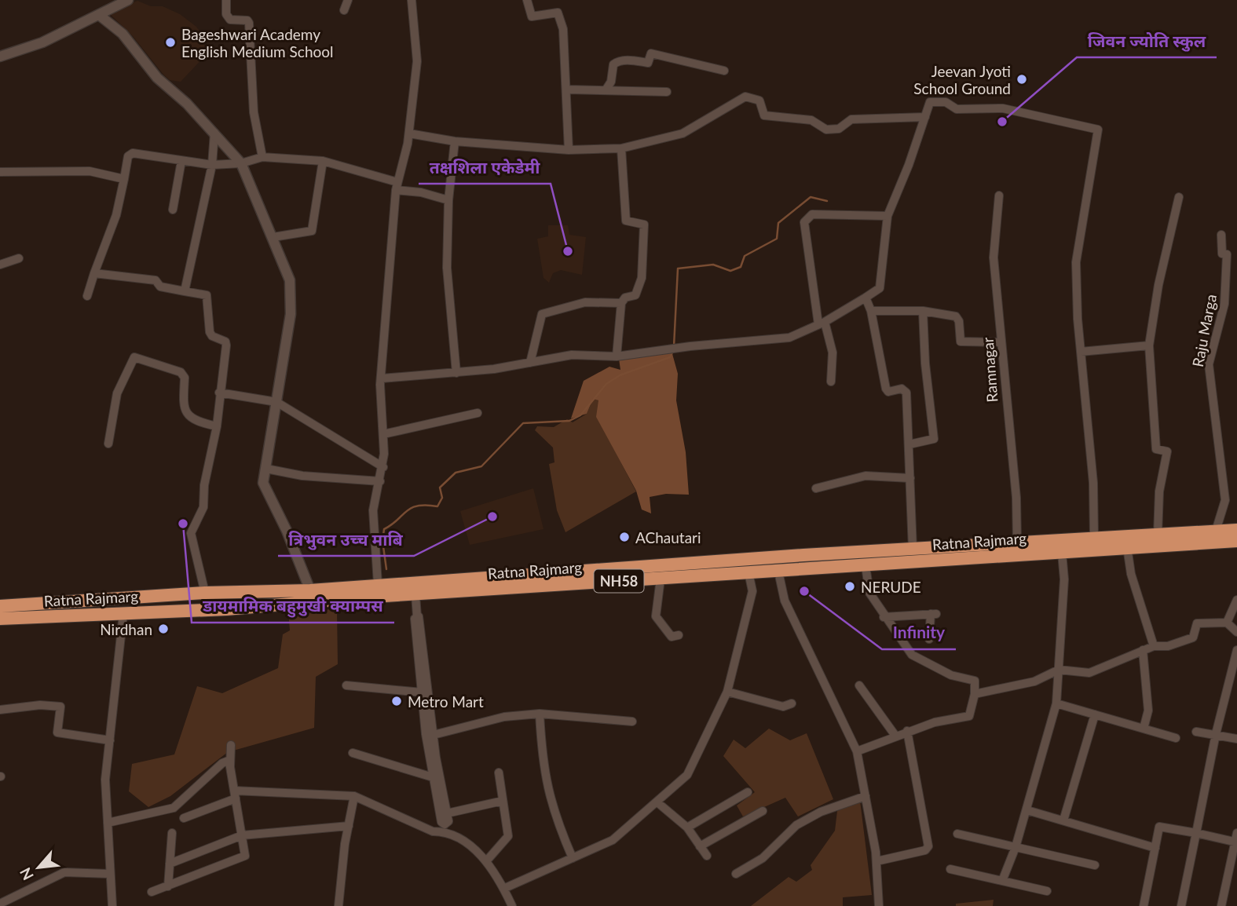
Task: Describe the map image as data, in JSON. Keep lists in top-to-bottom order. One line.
{"streets":{"highway":["Ratna Rajmarg","NH58"],"street":["Raju Marga","Ramnagar"]},"crossings":[["Raju Marga","Ratna Rajmarg"],["Ramnagar","Ratna Rajmarg"]],"places":["Bageshwari Academy English Medium School","Jeevan Jyoti School Ground","जिवन ज्योति स्कुल","तक्षशिला एकेडेमी","त्रिभुवन उच्च माबि","डायमामिक बहुमुखी क्याम्पस","AChautari","NERUDE","Infinity","Nirdhan","Metro Mart"],"north":"bottom left"}
